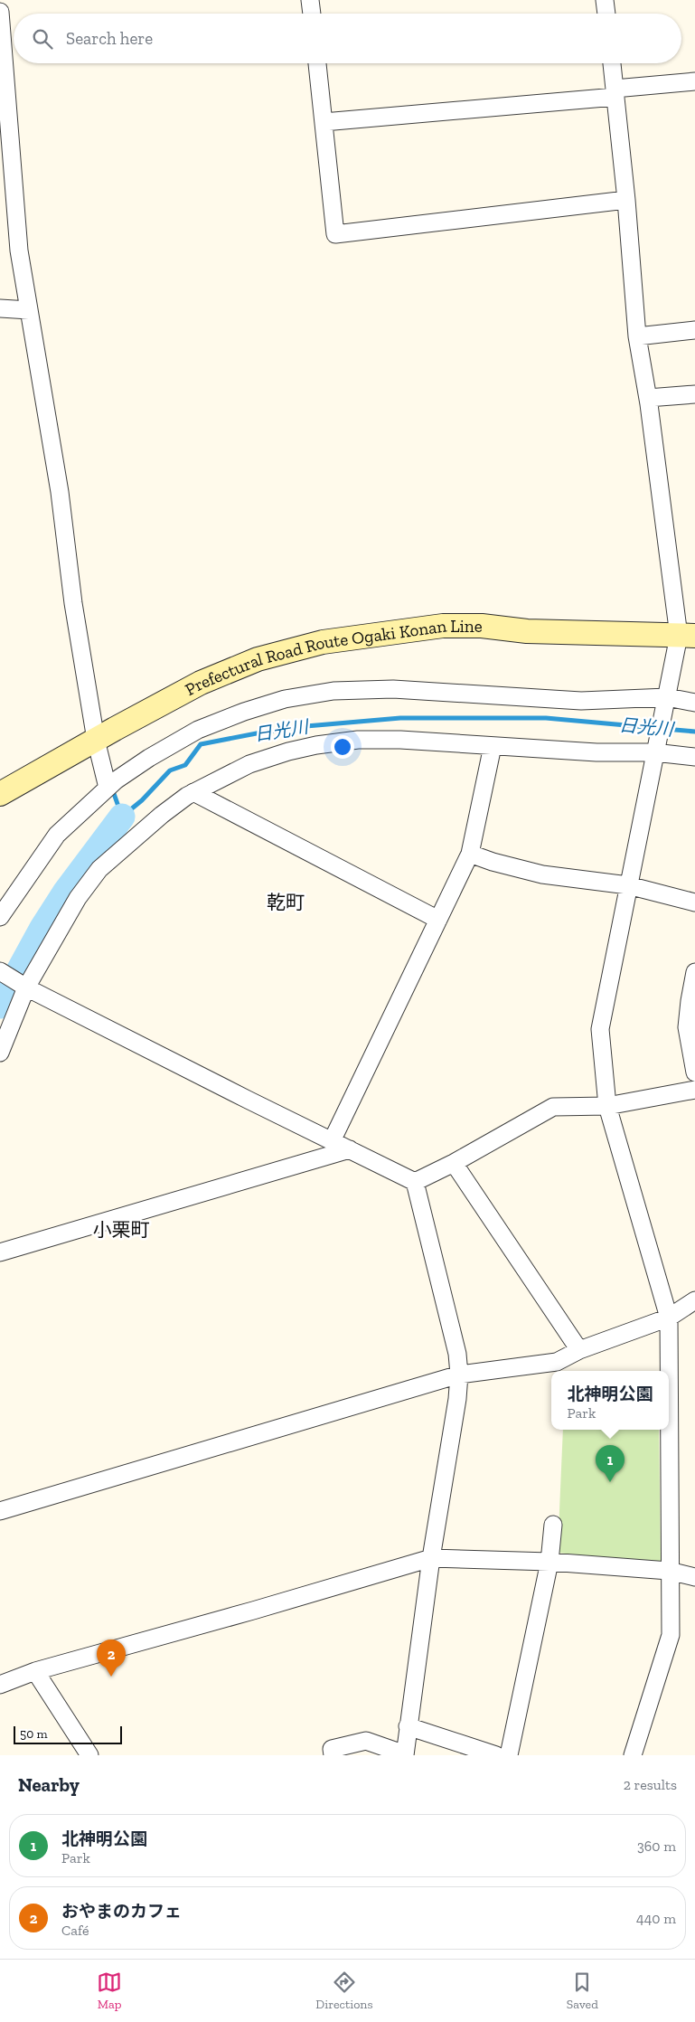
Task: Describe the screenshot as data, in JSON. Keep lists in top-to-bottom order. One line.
{"streets":{"main road":["Prefectural Road Route Ogaki Konan Line"]},"districts":["乾町","小栗町"],"water":["日光川"],"scale_bar":"50 m","page":{"search":"Search here","popup":["北神明公園","Park"],"pins":["1","2"],"scale":"50 m","heading":["Nearby","2 results"],"list":[{"mark":"1","name":"北神明公園","note":"Park","value":"360 m"},{"mark":"2","name":"おやまのカフェ","note":"Café","value":"440 m"}],"nav":["Map","Directions","Saved"]}}
